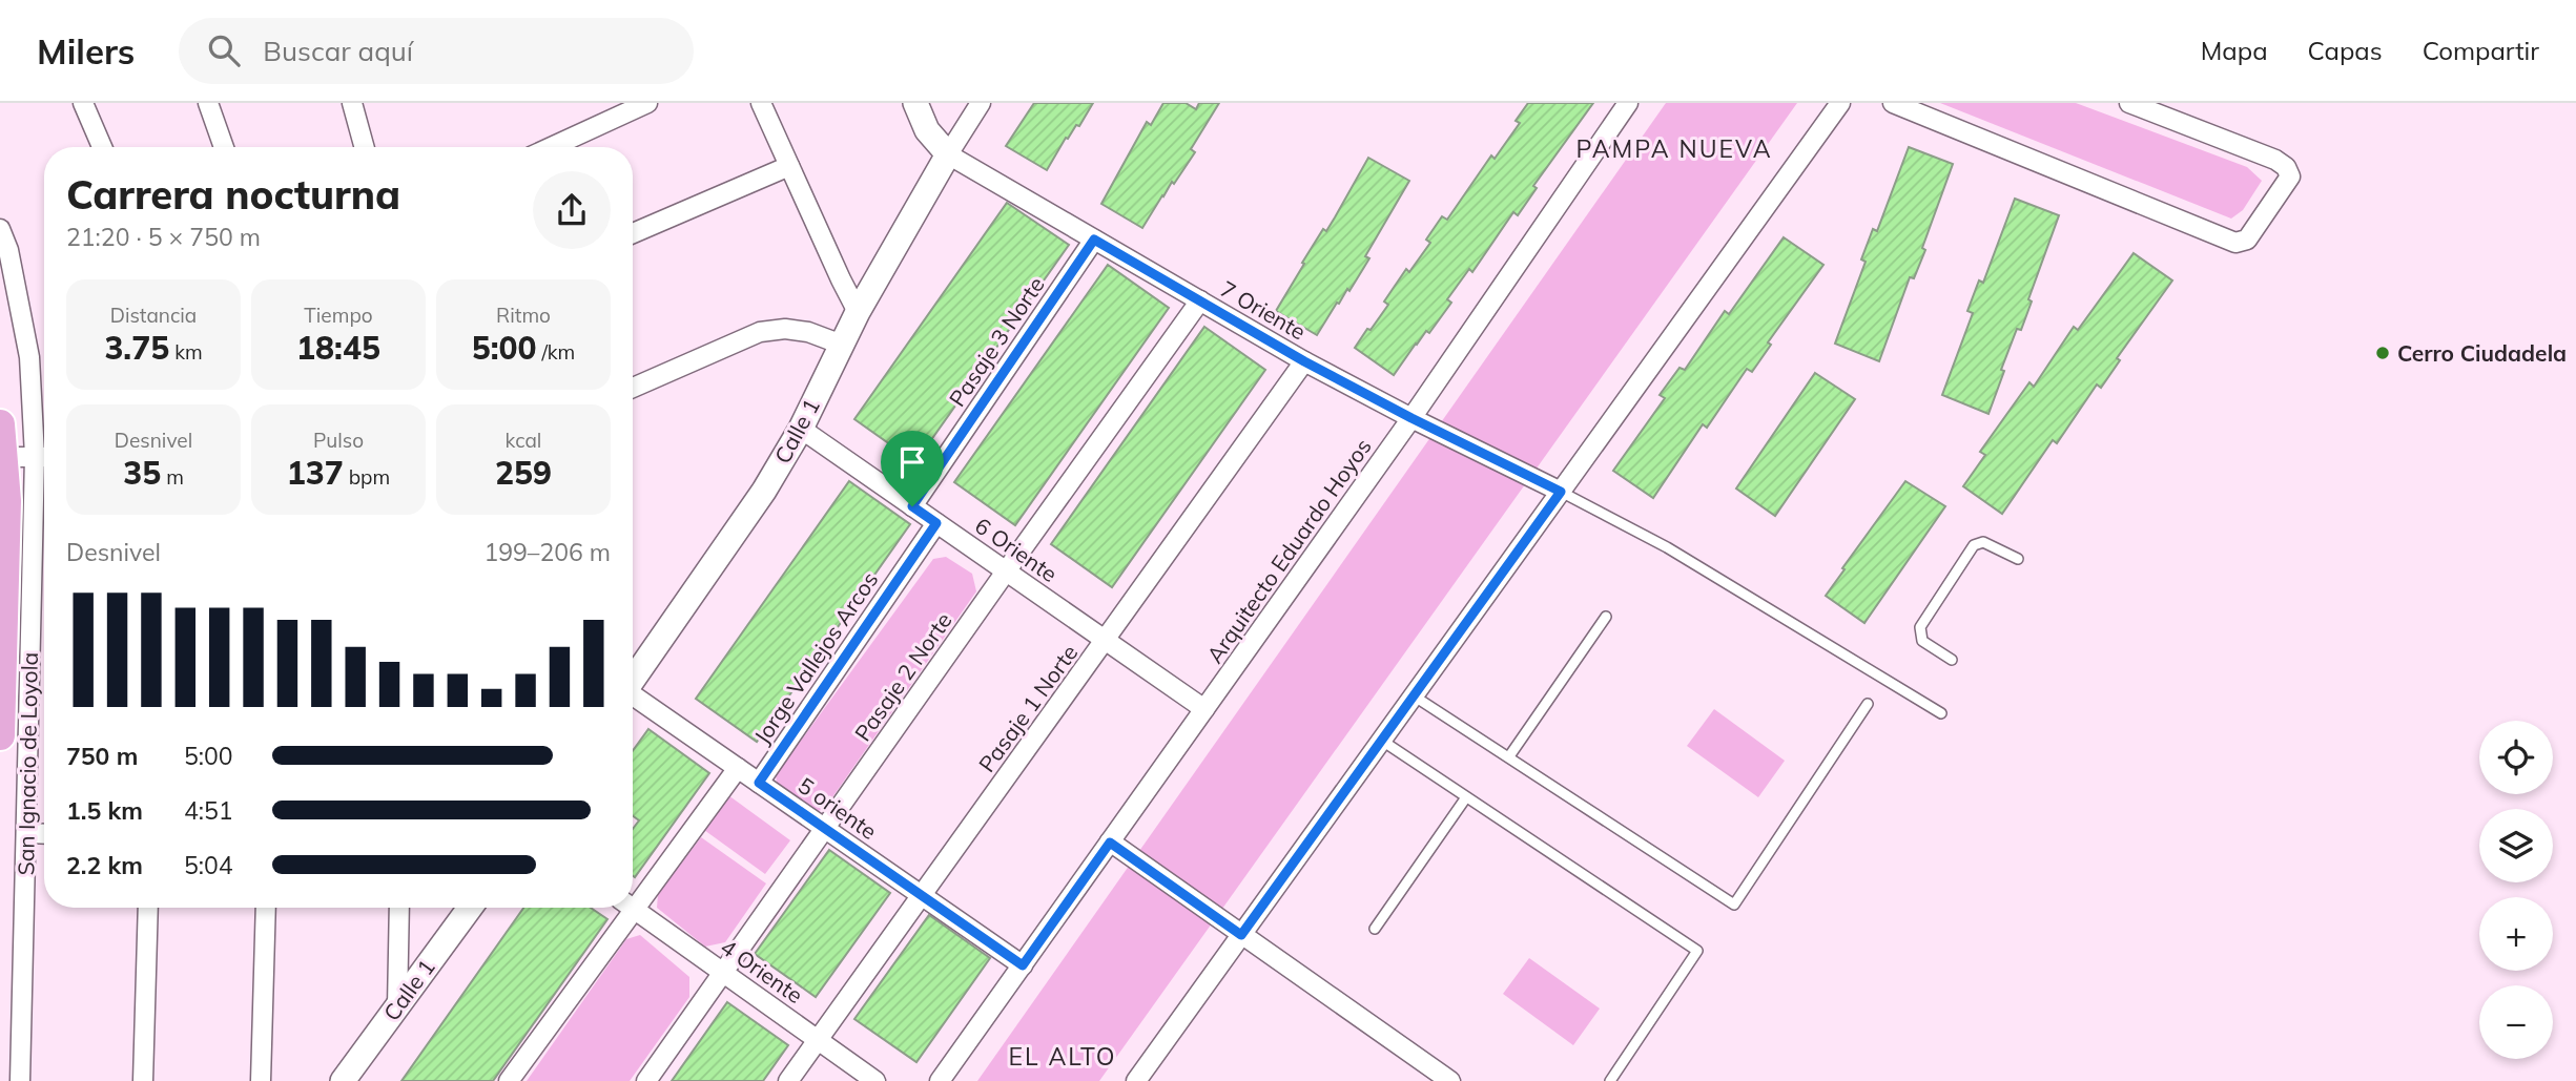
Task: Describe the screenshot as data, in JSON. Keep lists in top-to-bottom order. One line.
{"streets":{"main road":["San Ignacio de Loyola"],"street":["7 Oriente","Pasaje 3 Norte","Calle 1","6 Oriente","Arquitecto Eduardo Hoyos","Jorge Vallejos Arcos","Pasaje 2 Norte","Pasaje 1 Norte","5 oriente","4 Oriente"]},"crossings":[["7 Oriente","Pasaje 3 Norte"],["7 Oriente","Calle 1"],["7 Oriente","Arquitecto Eduardo Hoyos"],["7 Oriente","Pasaje 2 Norte"],["7 Oriente","Pasaje 1 Norte"],["Pasaje 3 Norte","6 Oriente"],["Calle 1","6 Oriente"],["6 Oriente","Arquitecto Eduardo Hoyos"],["6 Oriente","Jorge Vallejos Arcos"],["6 Oriente","Pasaje 2 Norte"],["6 Oriente","Pasaje 1 Norte"],["Arquitecto Eduardo Hoyos","5 oriente"],["Jorge Vallejos Arcos","5 oriente"],["Pasaje 2 Norte","5 oriente"],["Pasaje 2 Norte","4 Oriente"],["Pasaje 1 Norte","5 oriente"],["Pasaje 1 Norte","4 Oriente"]],"districts":["PAMPA NUEVA","EL ALTO"],"places":["Cerro Ciudadela"],"page":{"header":"Milers","search":"Buscar aquí","nav":["Mapa","Capas","Compartir"],"heading":["Carrera nocturna","21:20 · 5 × 750 m"],"stats":[["Distancia","3.75 km"],["Tiempo","18:45"],["Ritmo","5:00 /km"],["Desnivel","35 m"],["Pulso","137 bpm"],["kcal","259"]],"chart":["Desnivel","199–206 m"],"map_buttons":["+","−"],"list":[{"name":"750 m","note":"5:00"},{"name":"1.5 km","note":"4:51"},{"name":"2.2 km","note":"5:04"}]}}
